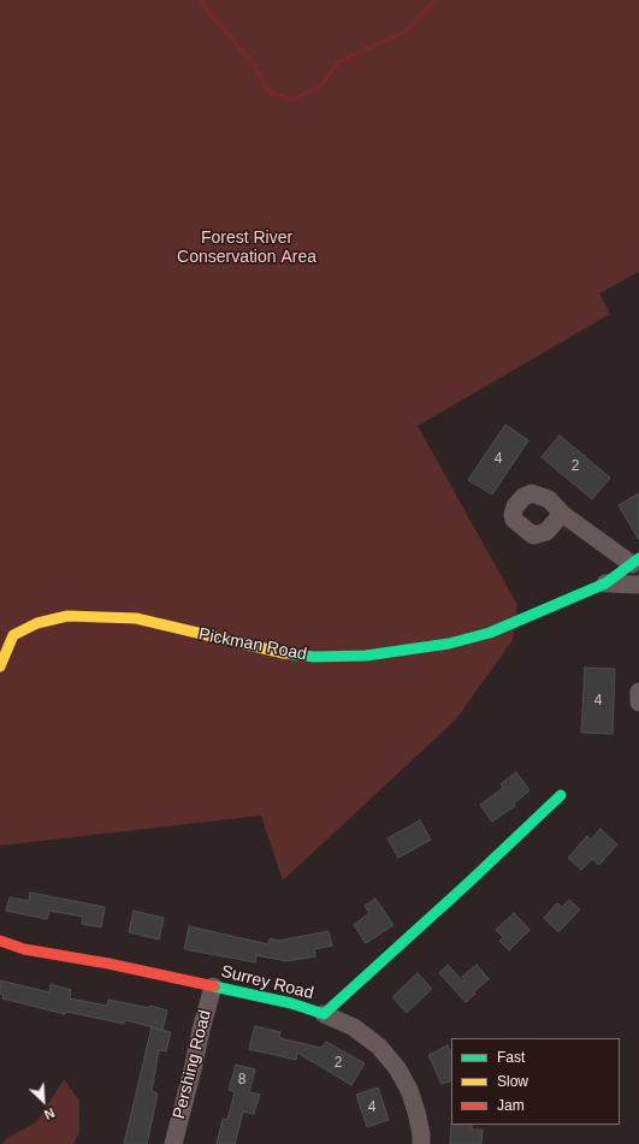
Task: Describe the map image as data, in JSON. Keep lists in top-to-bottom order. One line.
{"streets":{"street":["Pickman Road","Surrey Road","Pershing Road"]},"crossings":[["Surrey Road","Pershing Road"]],"parks":["Forest River Conservation Area"],"house_numbers":["4","2","4","2","8","4"],"legend":["Fast","Slow","Jam"],"north":"bottom right"}
